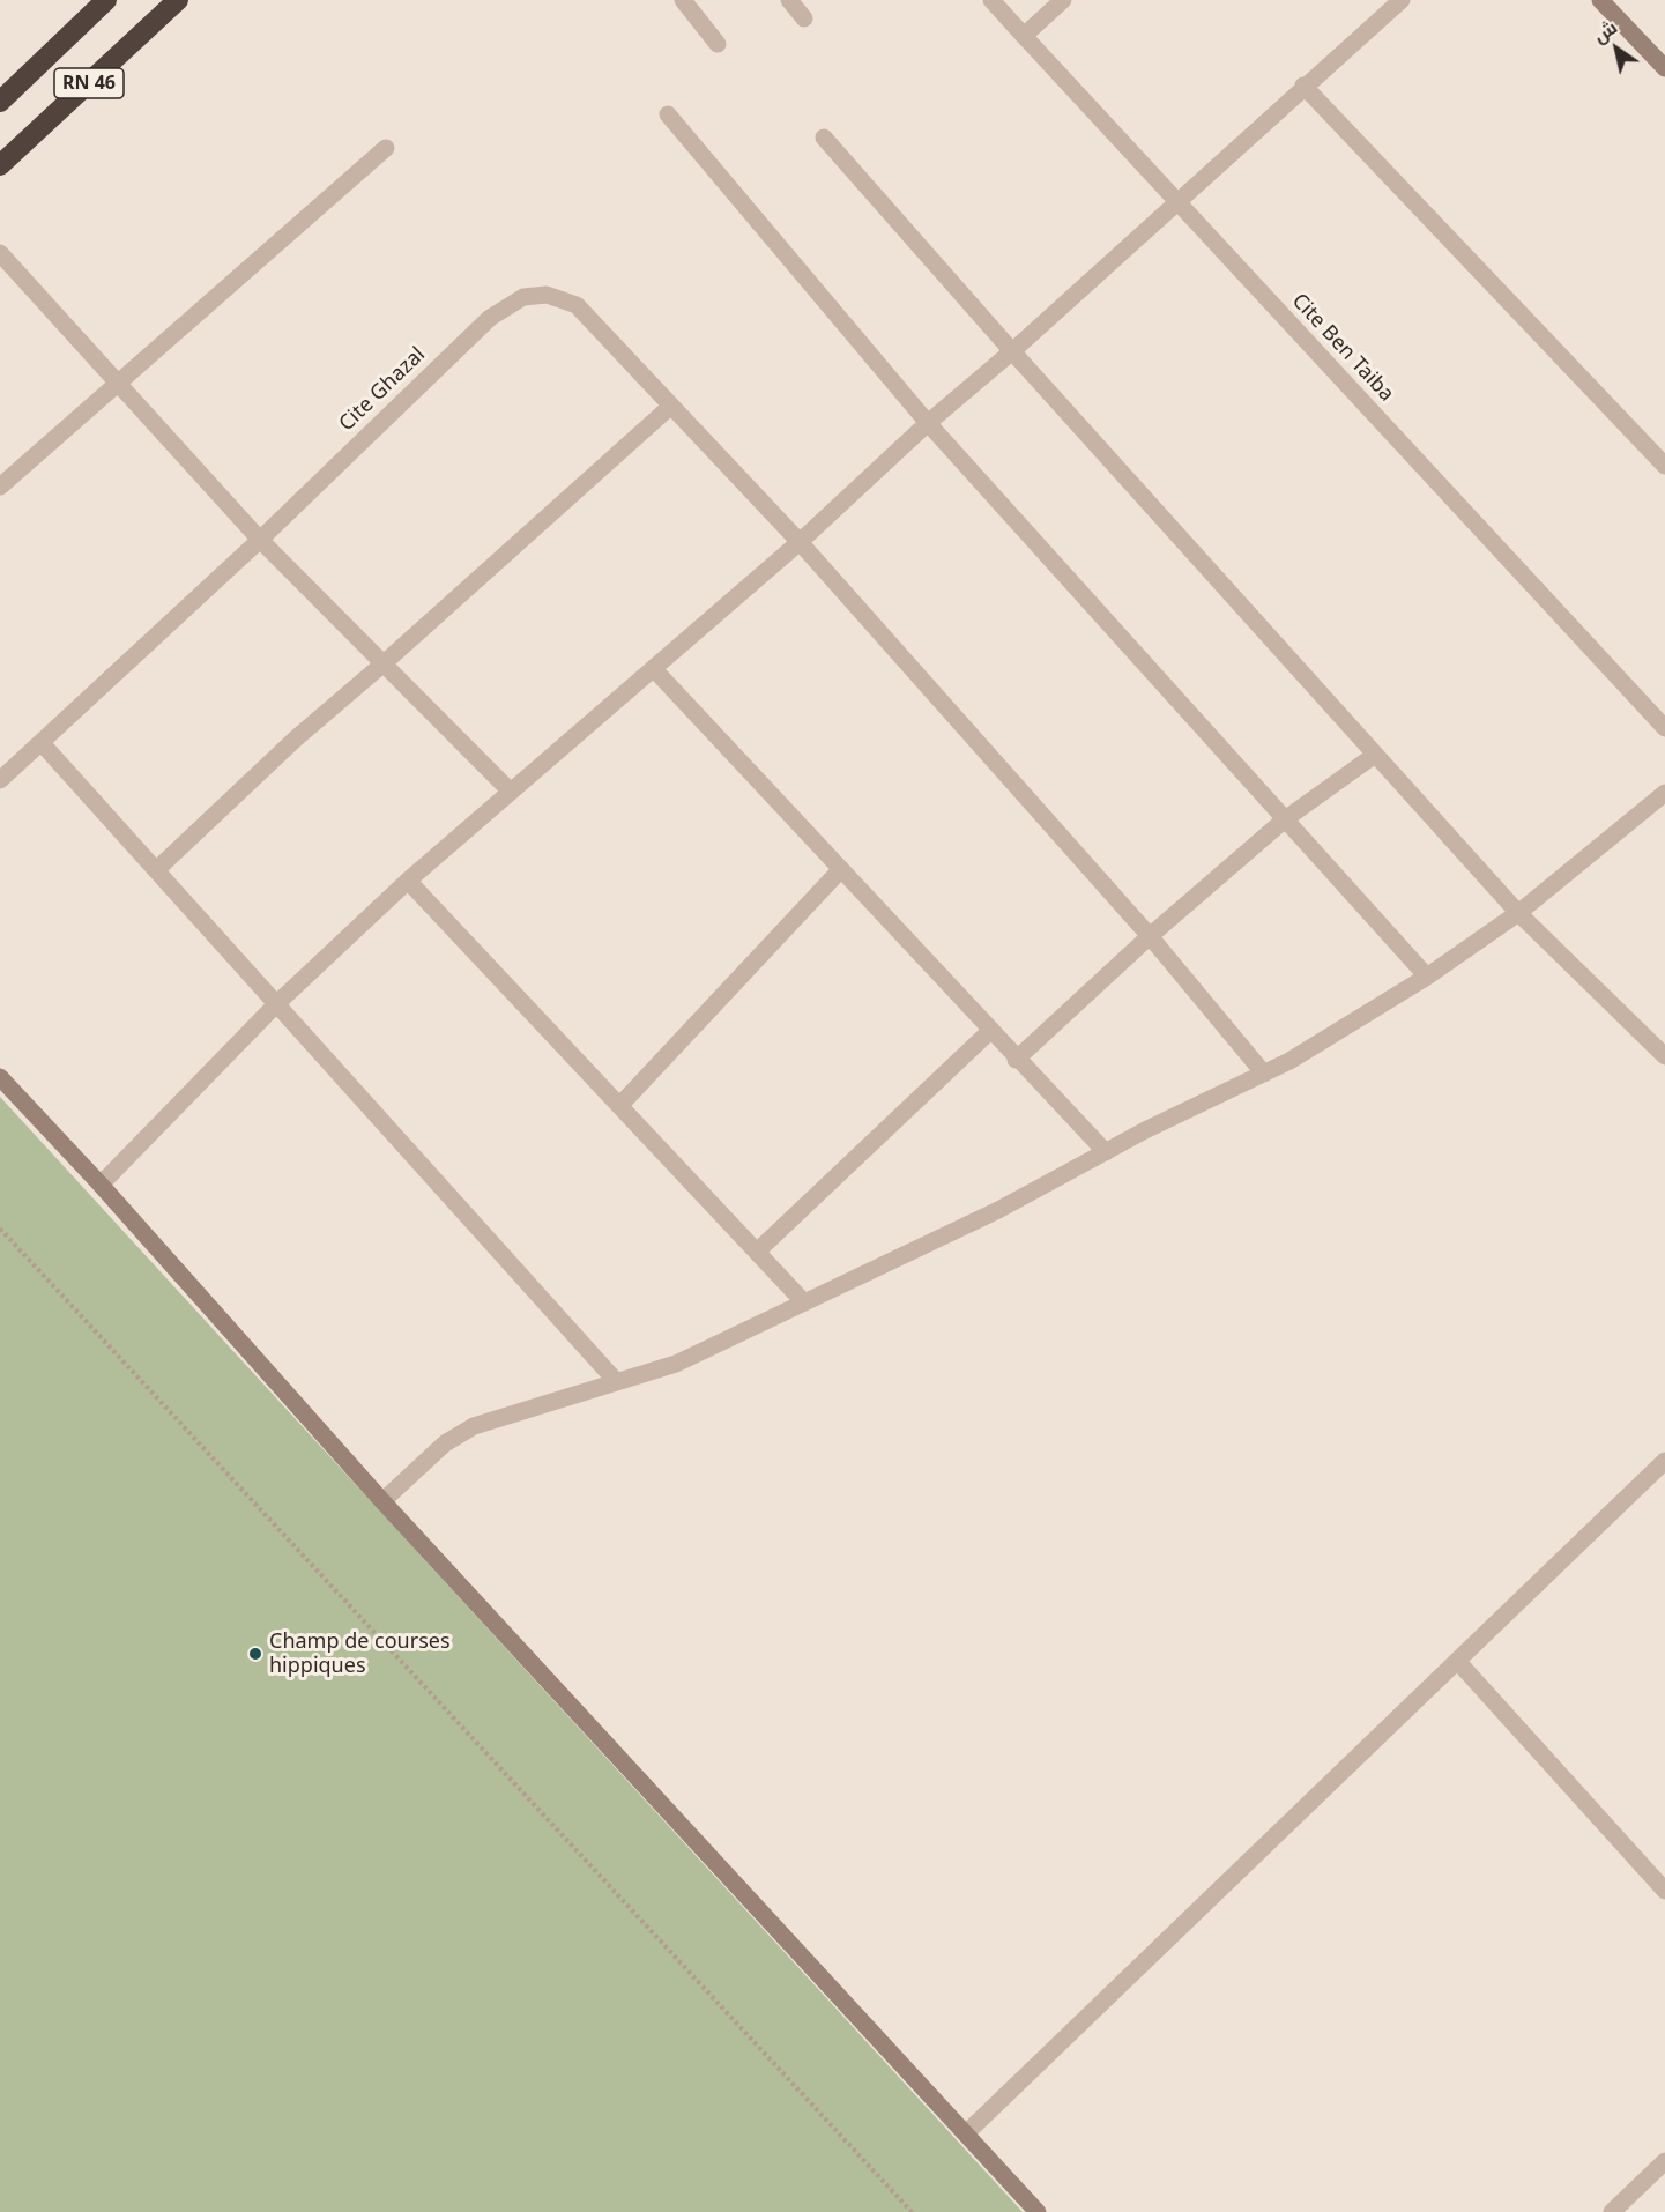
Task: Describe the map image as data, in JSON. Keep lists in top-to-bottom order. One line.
{"streets":{"highway":["RN 46"],"street":["Cite Ben Taiba","Cite Ghazal"]},"places":["Champ de courses hippiques"],"north":"top left"}
